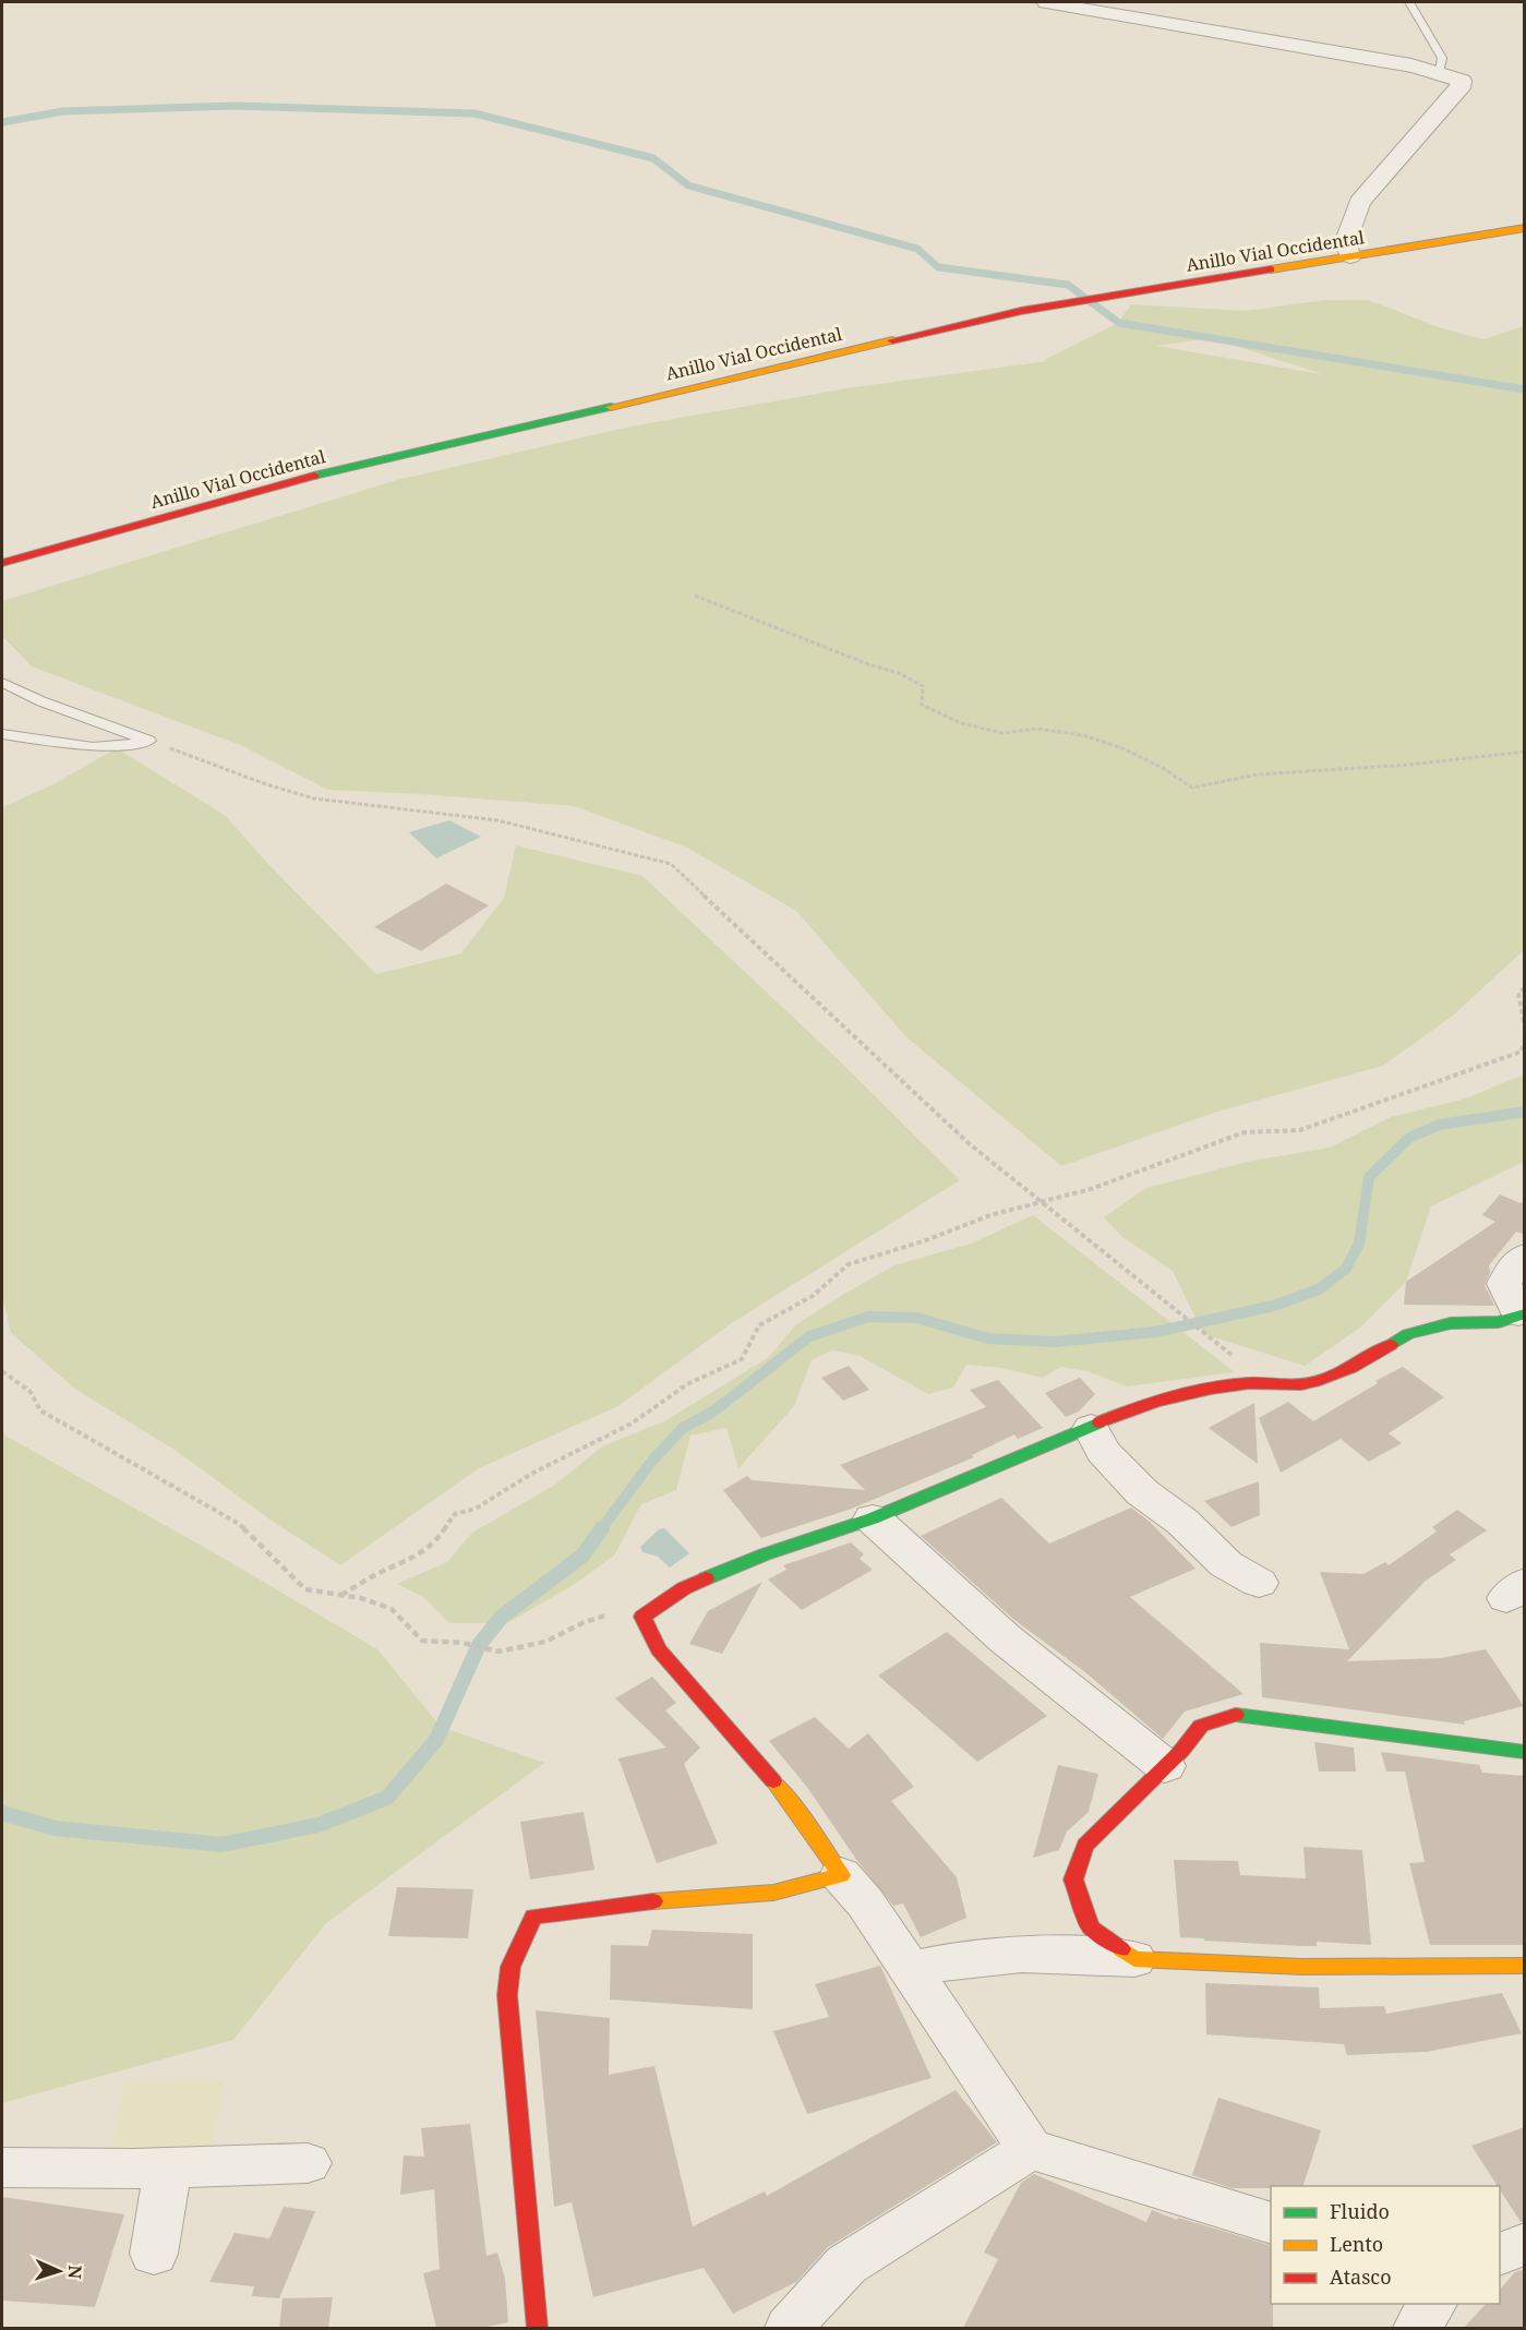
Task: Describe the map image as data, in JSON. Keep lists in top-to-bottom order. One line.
{"streets":{"main road":["Anillo Vial Occidental"]},"legend":["Fluido","Lento","Atasco"],"north":"right"}
